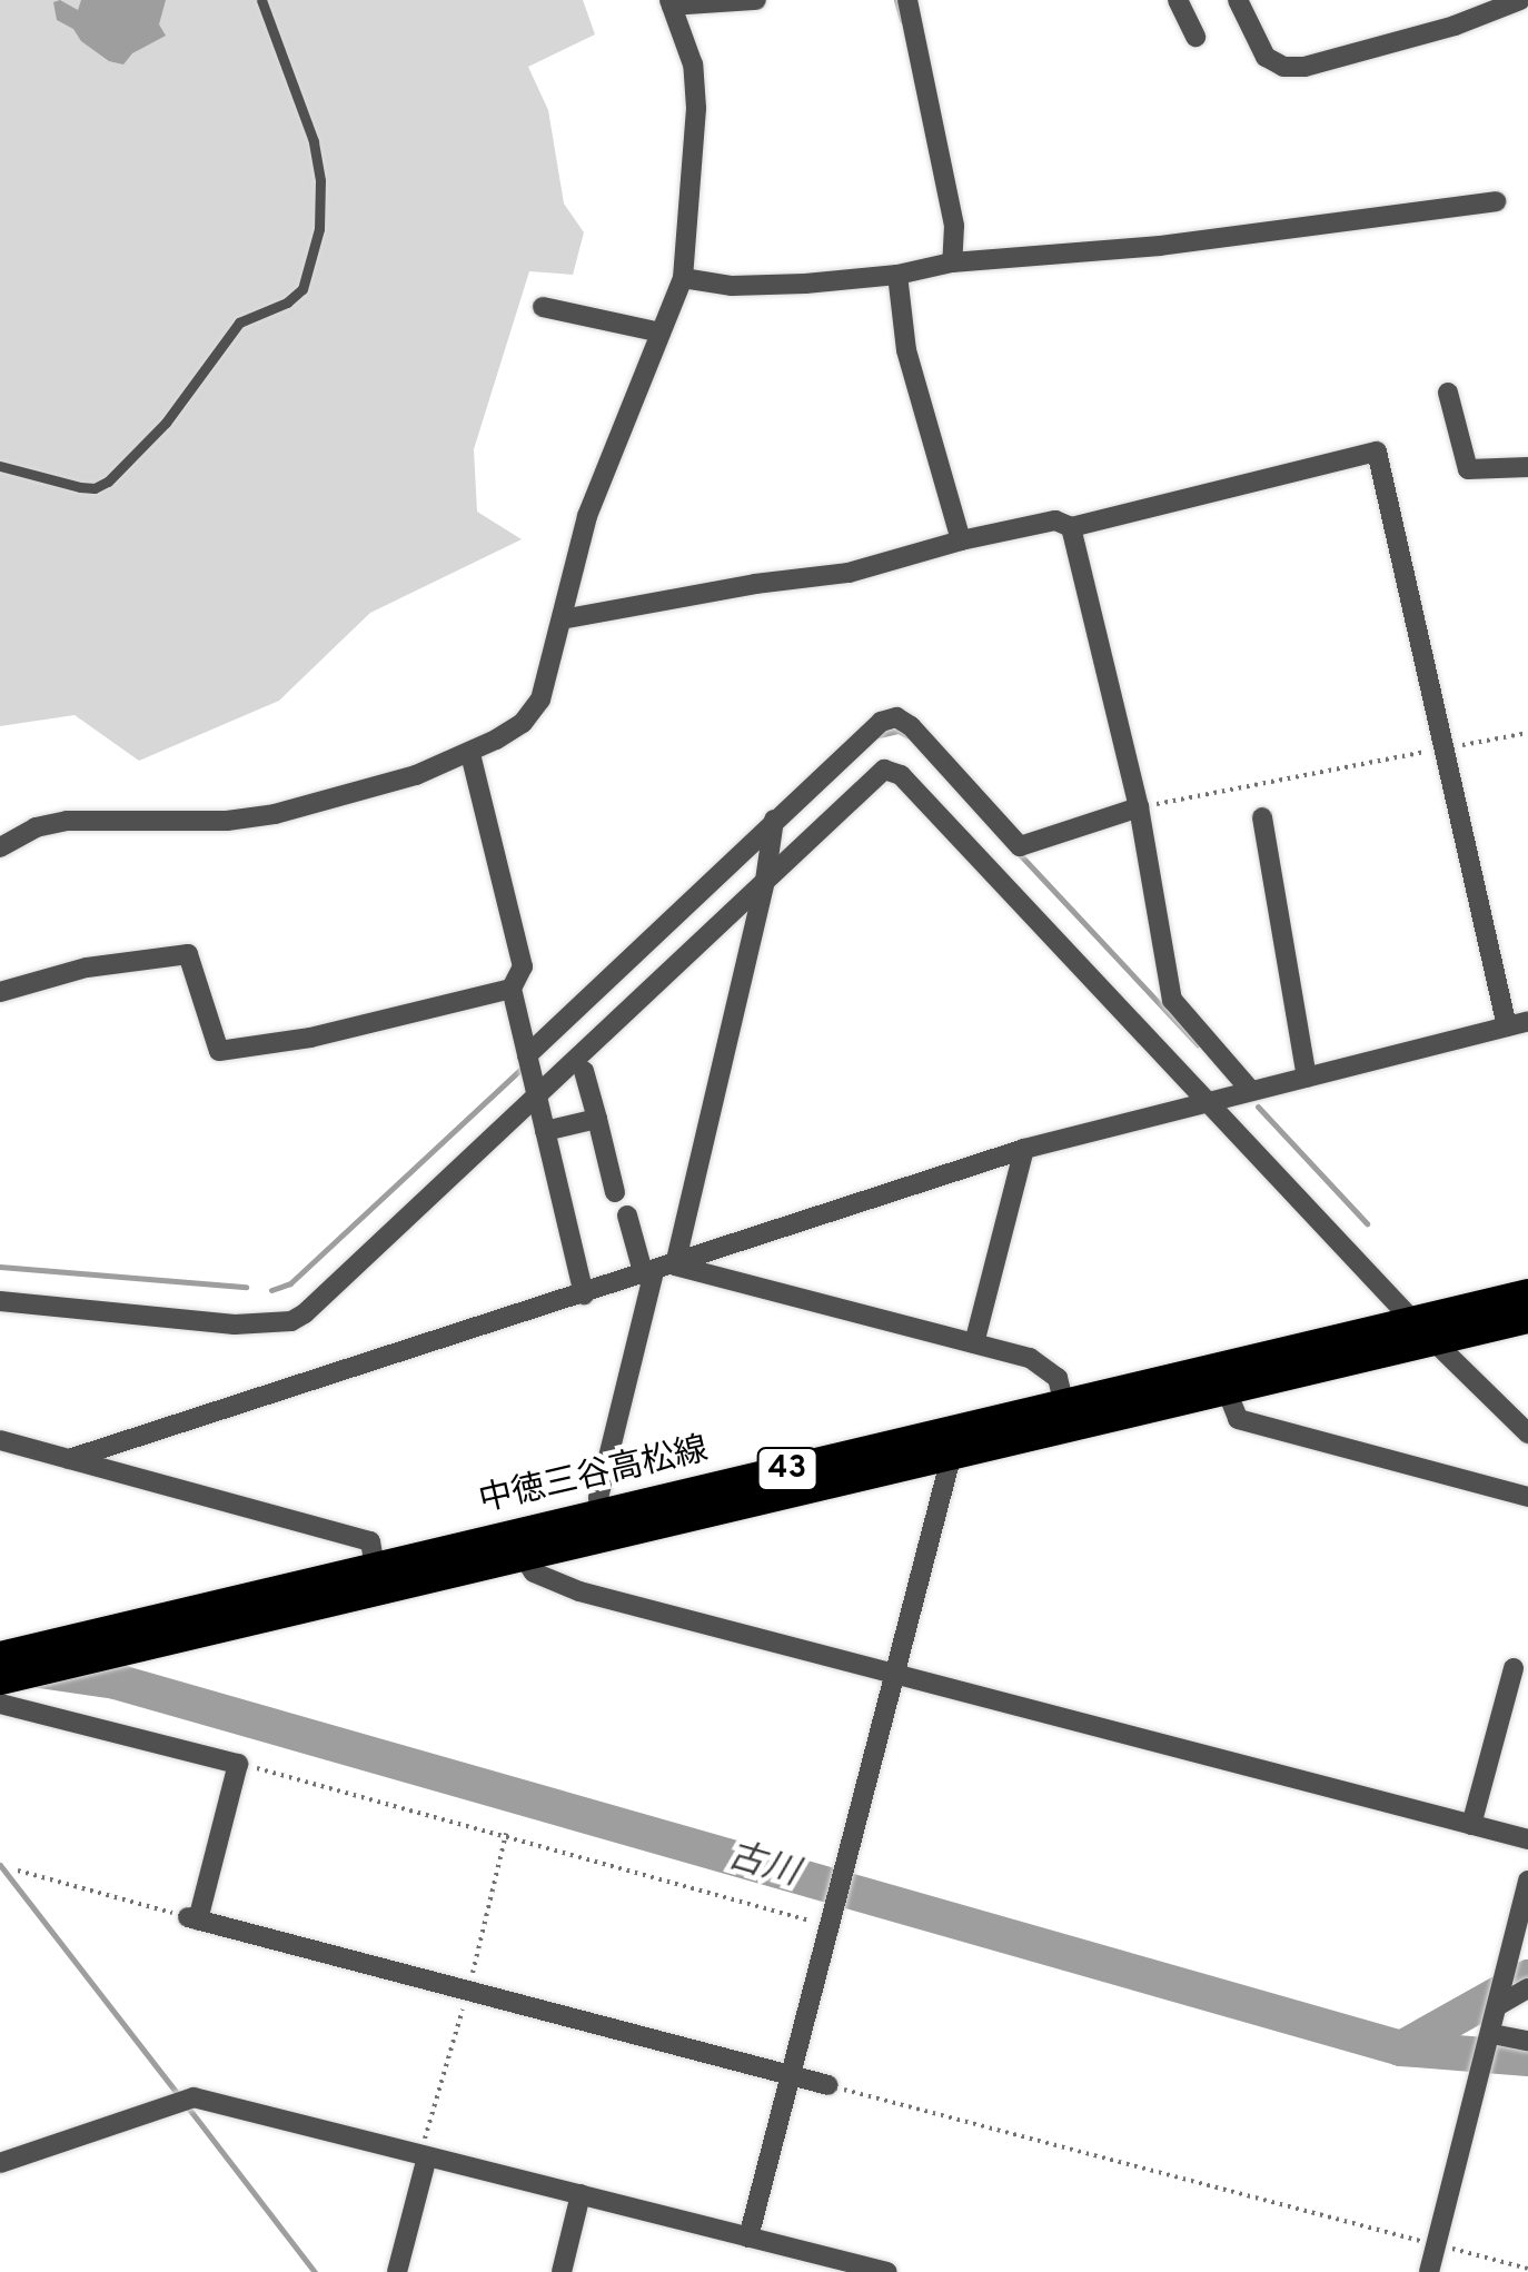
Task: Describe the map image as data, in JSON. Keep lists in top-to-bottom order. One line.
{"streets":{"main road":["43","中徳三谷高松線"]},"water":["古川"]}
